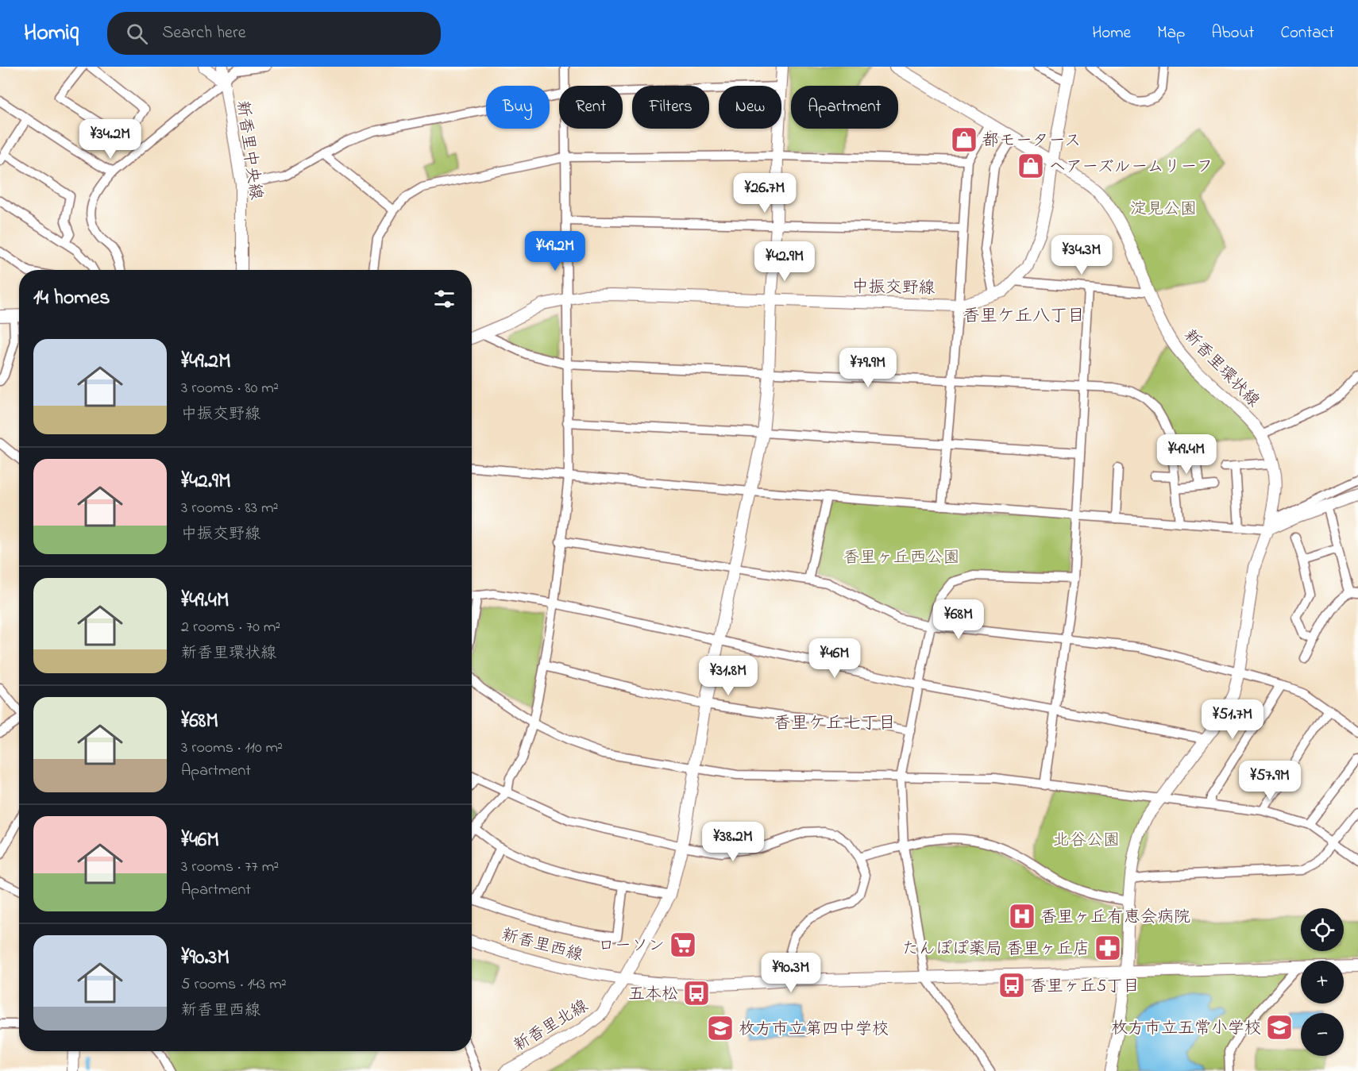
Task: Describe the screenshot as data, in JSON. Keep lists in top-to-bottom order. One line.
{"streets":{"street":["新香里中央線","中振交野線","新香里環状線","新香里西線","新香里北線"]},"crossings":[["中振交野線","新香里環状線"],["中振交野線","新香里北線"],["新香里環状線","新香里西線"],["新香里西線","新香里北線"]],"districts":["香里ケ丘八丁目","香里ケ丘七丁目"],"parks":["淀見公園","香里ヶ丘西公園","北谷公園"],"places":{"shop":["都モータース","ヘアーズルームリーフ"],"hospital":["香里ヶ丘有恵会病院"],"supermarket":["ローソン"],"pharmacy":["たんぽぽ薬局 香里ヶ丘店"],"bus stop":["香里ヶ丘5丁目","五本松"],"school or university":["枚方市立五常小学校","枚方市立第四中学校"]},"page":{"header":"Homiq","search":"Search here","nav":["Home","Map","About","Contact"],"chip":["Buy","Rent","Filters","New","Apartment"],"price":["¥34.2M","¥26.7M","¥49.2M","¥34.3M","¥42.9M","¥79.9M","¥49.4M","¥68M","¥46M","¥31.8M","¥51.7M","¥57.9M","¥38.2M","¥90.3M"],"heading":"14 homes","list":[{"name":"¥49.2M","note":"3 rooms · 80 m² · 中振交野線"},{"name":"¥42.9M","note":"3 rooms · 83 m² · 中振交野線"},{"name":"¥49.4M","note":"2 rooms · 70 m² · 新香里環状線"},{"name":"¥68M","note":"3 rooms · 110 m² · Apartment"},{"name":"¥46M","note":"3 rooms · 77 m² · Apartment"},{"name":"¥90.3M","note":"5 rooms · 143 m² · 新香里西線"}],"map_buttons":["+","−"]}}
